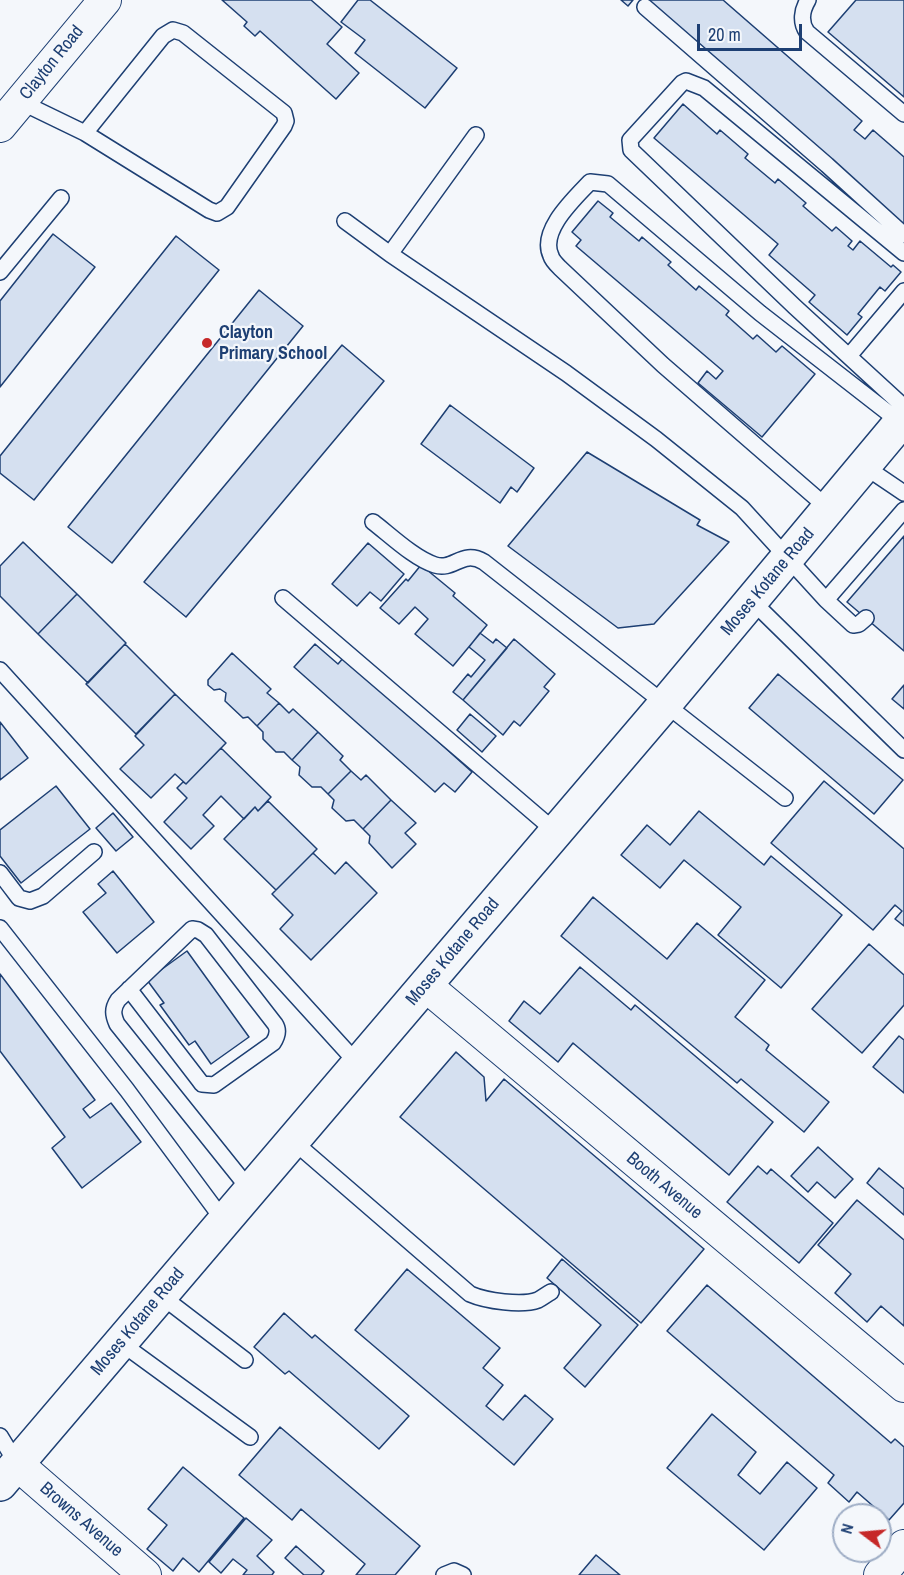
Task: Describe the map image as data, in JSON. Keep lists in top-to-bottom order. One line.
{"streets":{"street":["Clayton Road","Moses Kotane Road","Booth Avenue","Browns Avenue"]},"crossings":[["Moses Kotane Road","Booth Avenue"],["Moses Kotane Road","Browns Avenue"]],"places":["Clayton Primary School"],"scale_bar":"20 m","north":"left"}
